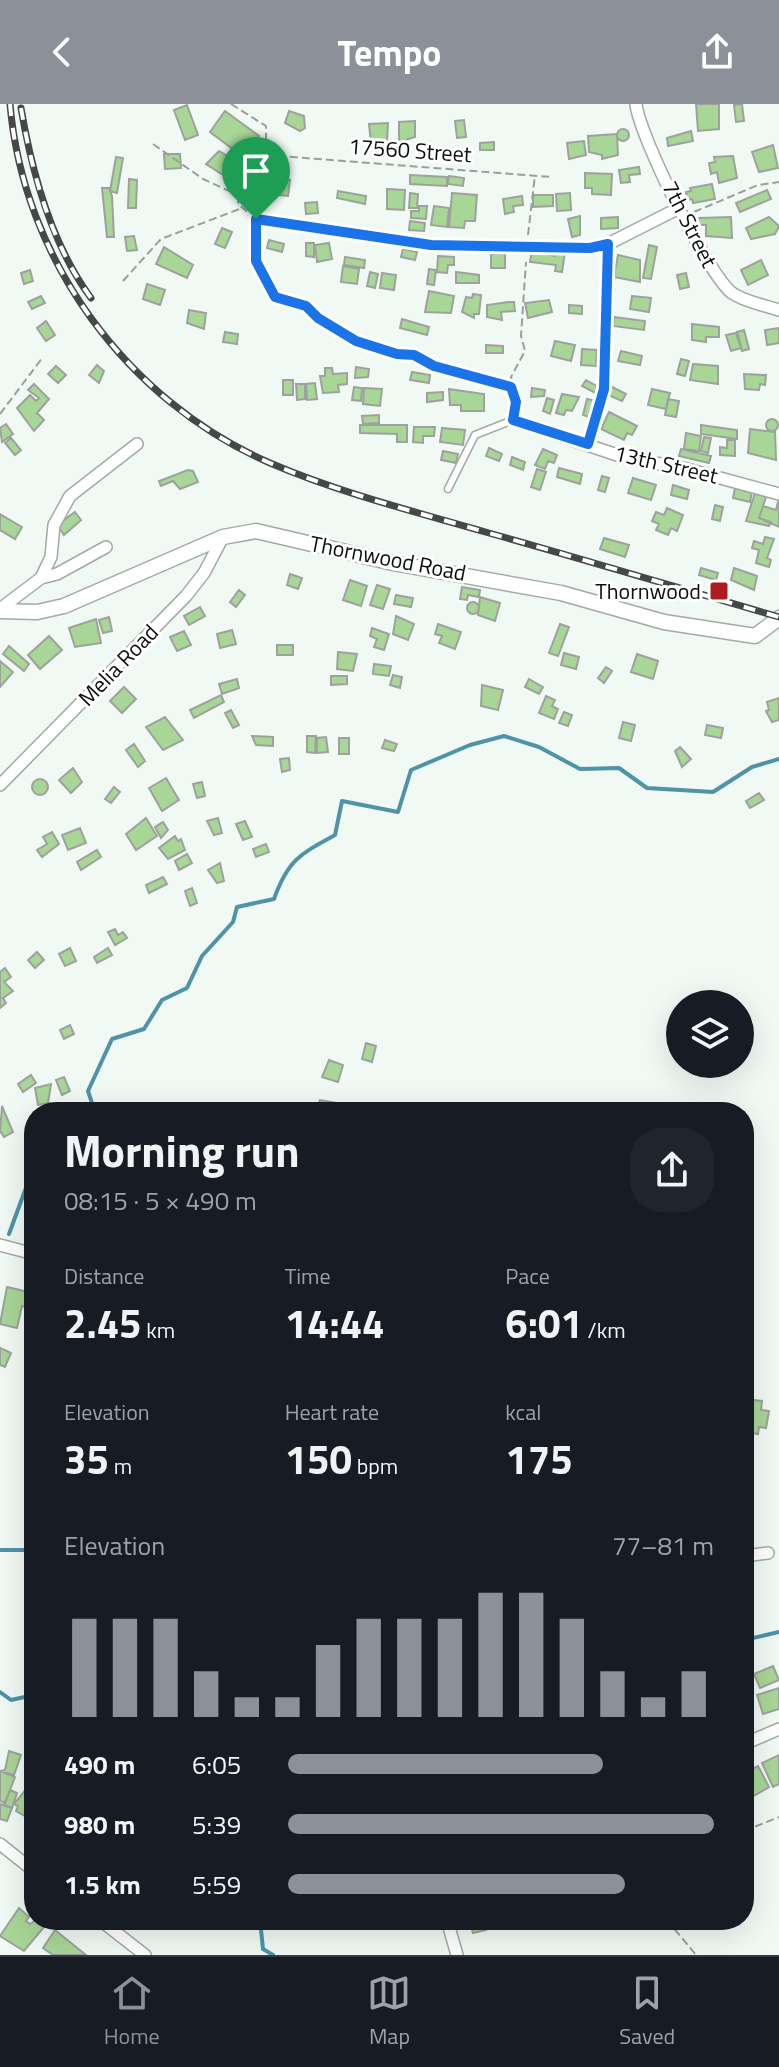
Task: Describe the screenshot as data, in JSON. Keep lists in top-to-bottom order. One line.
{"streets":{"street":["7th Street","13th Street","Thornwood Road","Melia Road"],"path":["17560 Street"]},"crossings":[["Thornwood Road","Melia Road"]],"places":{"transit":["Thornwood"]},"page":{"header":"Tempo","heading":["Morning run","08:15 · 5 × 490 m"],"stats":[["Distance","2.45 km"],["Time","14:44"],["Pace","6:01 /km"],["Elevation","35 m"],["Heart rate","150 bpm"],["kcal","175"]],"chart":["Elevation","77–81 m"],"list":[{"name":"490 m","note":"6:05"},{"name":"980 m","note":"5:39"},{"name":"1.5 km","note":"5:59"}],"tabs":["Home","Map","Saved"]}}
